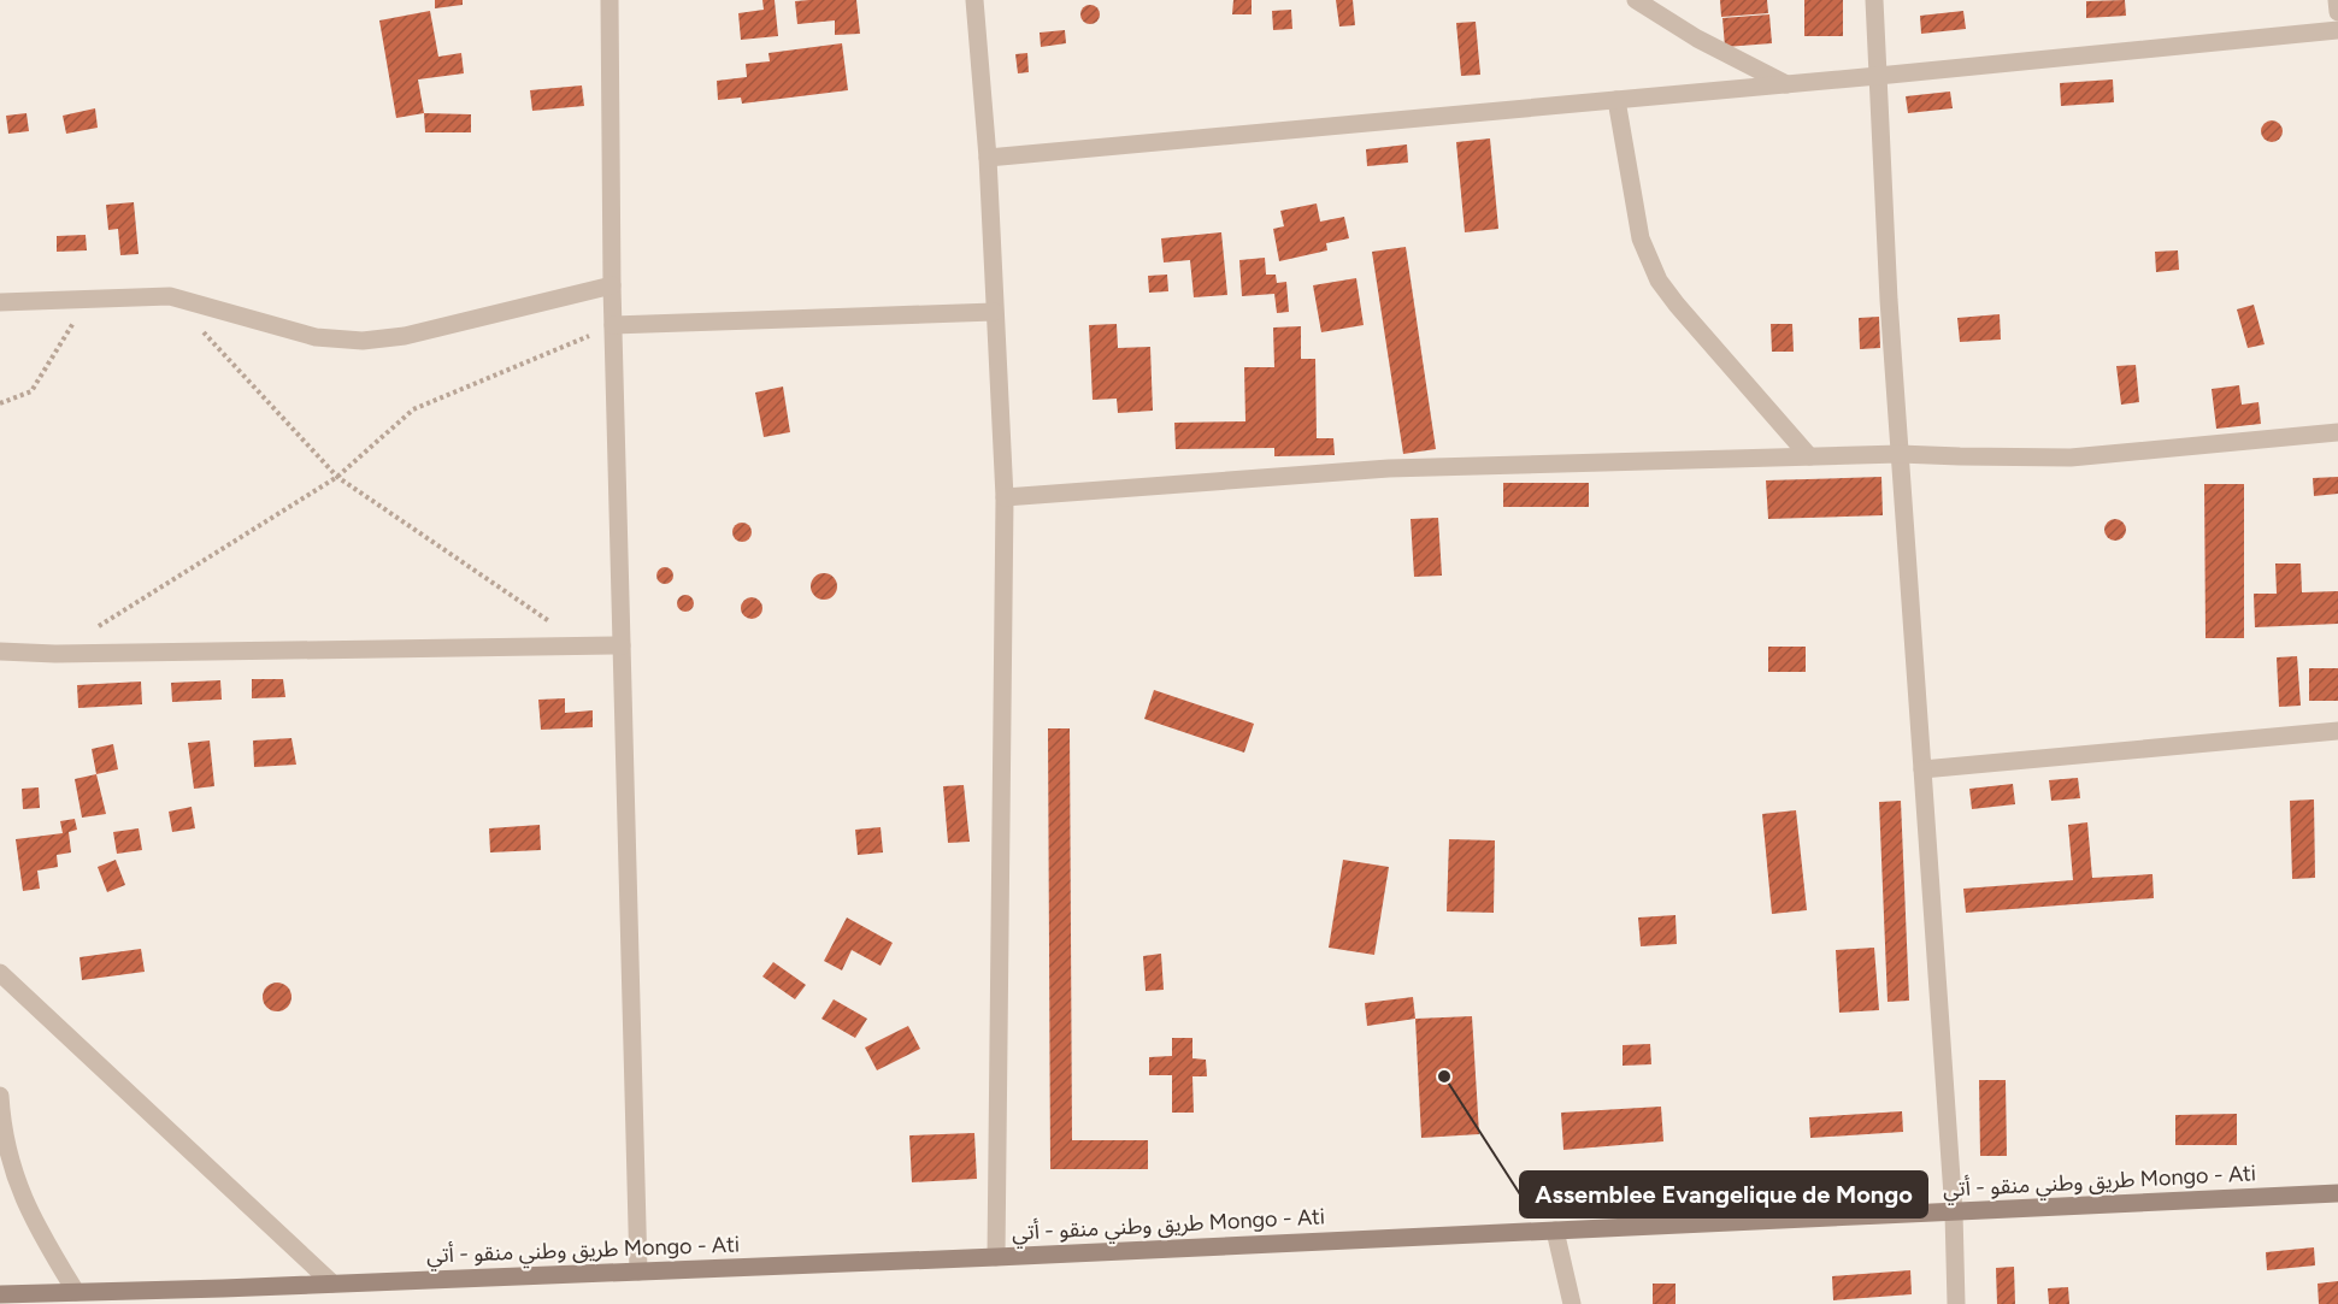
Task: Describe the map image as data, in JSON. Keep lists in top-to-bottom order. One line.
{"streets":{"main road":["طريق وطني منقو - أتي Mongo - Ati"]},"places":["Assemblee Evangelique de Mongo"]}
